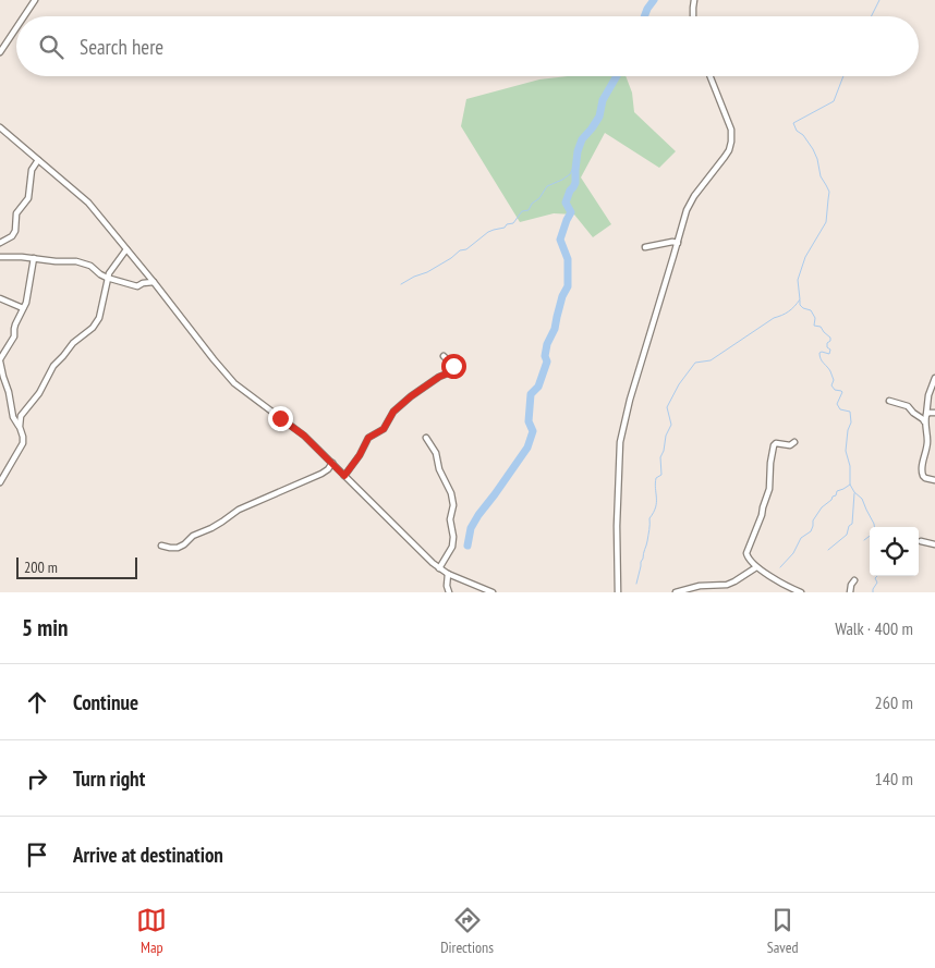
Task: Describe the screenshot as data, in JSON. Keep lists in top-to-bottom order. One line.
{"scale_bar":"200 m","page":{"search":"Search here","scale":"200 m","heading":["5 min","Walk · 400 m"],"list":[["Continue","260 m"],["Turn right","140 m"],"Arrive at destination"],"nav":["Map","Directions","Saved"]}}
